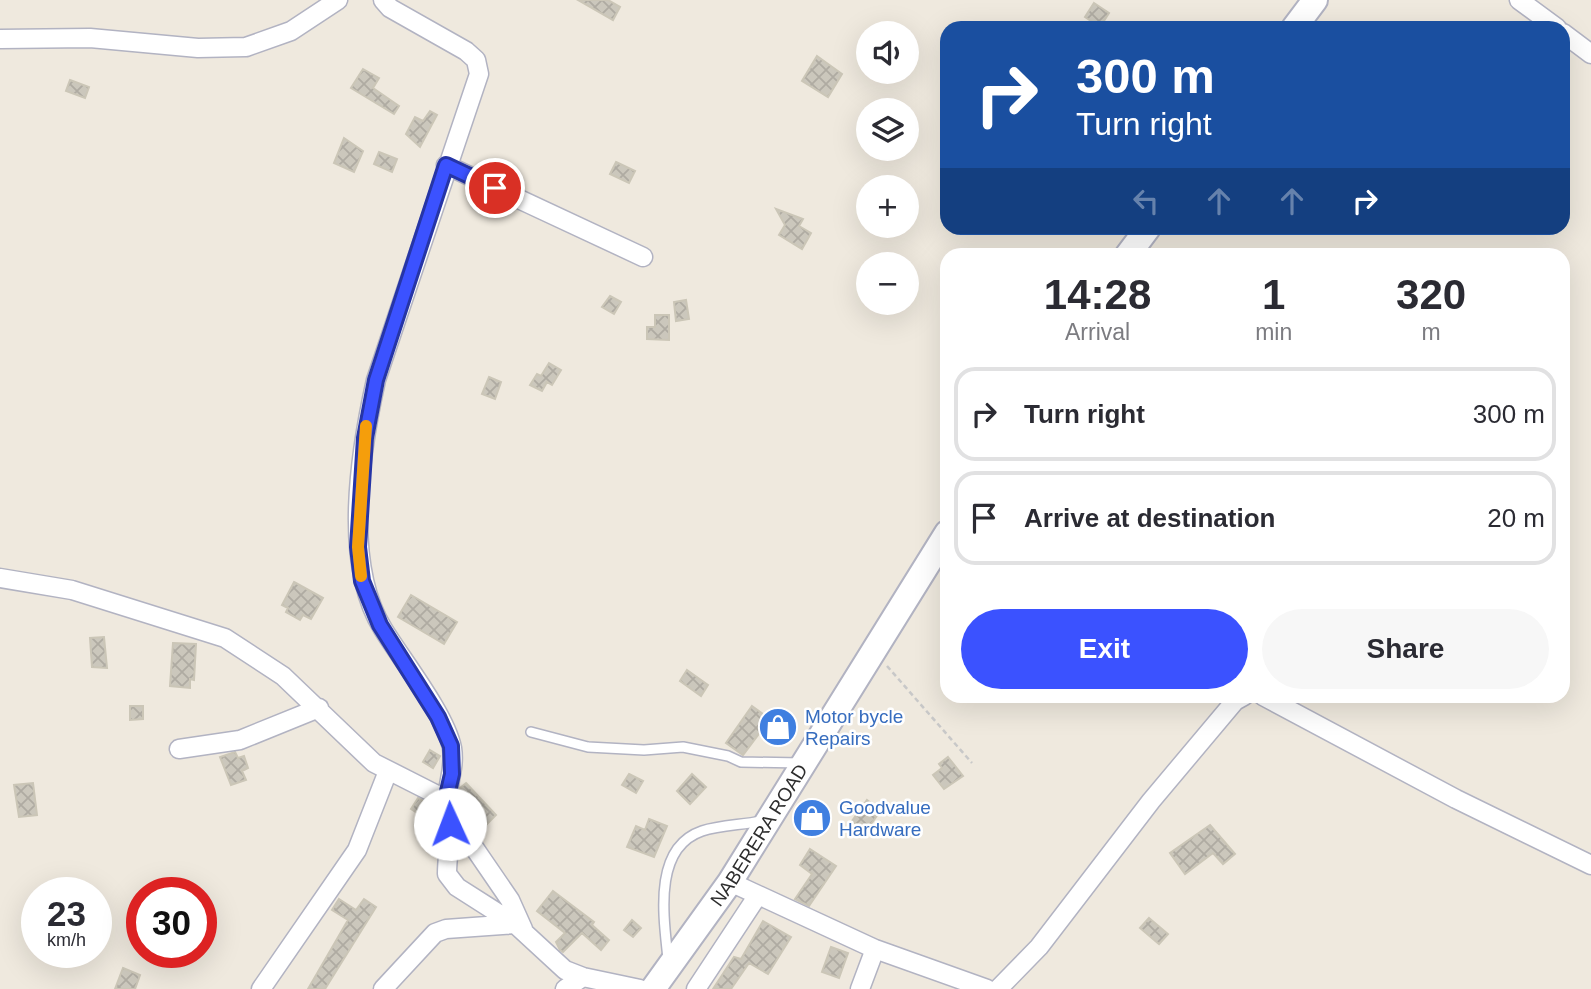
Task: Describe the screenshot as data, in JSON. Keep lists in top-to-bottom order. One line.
{"streets":{"street":["NABERERA ROAD"]},"places":{"shop":["Motor bycle Repairs","Goodvalue Hardware"]},"page":{"map_buttons":["+","−"],"turn":["300 m","Turn right"],"eta":["14:28","Arrival","1","min","320","m"],"list":[{"name":"Turn right","value":"300 m"},{"name":"Arrive at destination","value":"20 m"}],"buttons":["Exit","Share"],"speed":"23 km/h","limit":"30"}}
